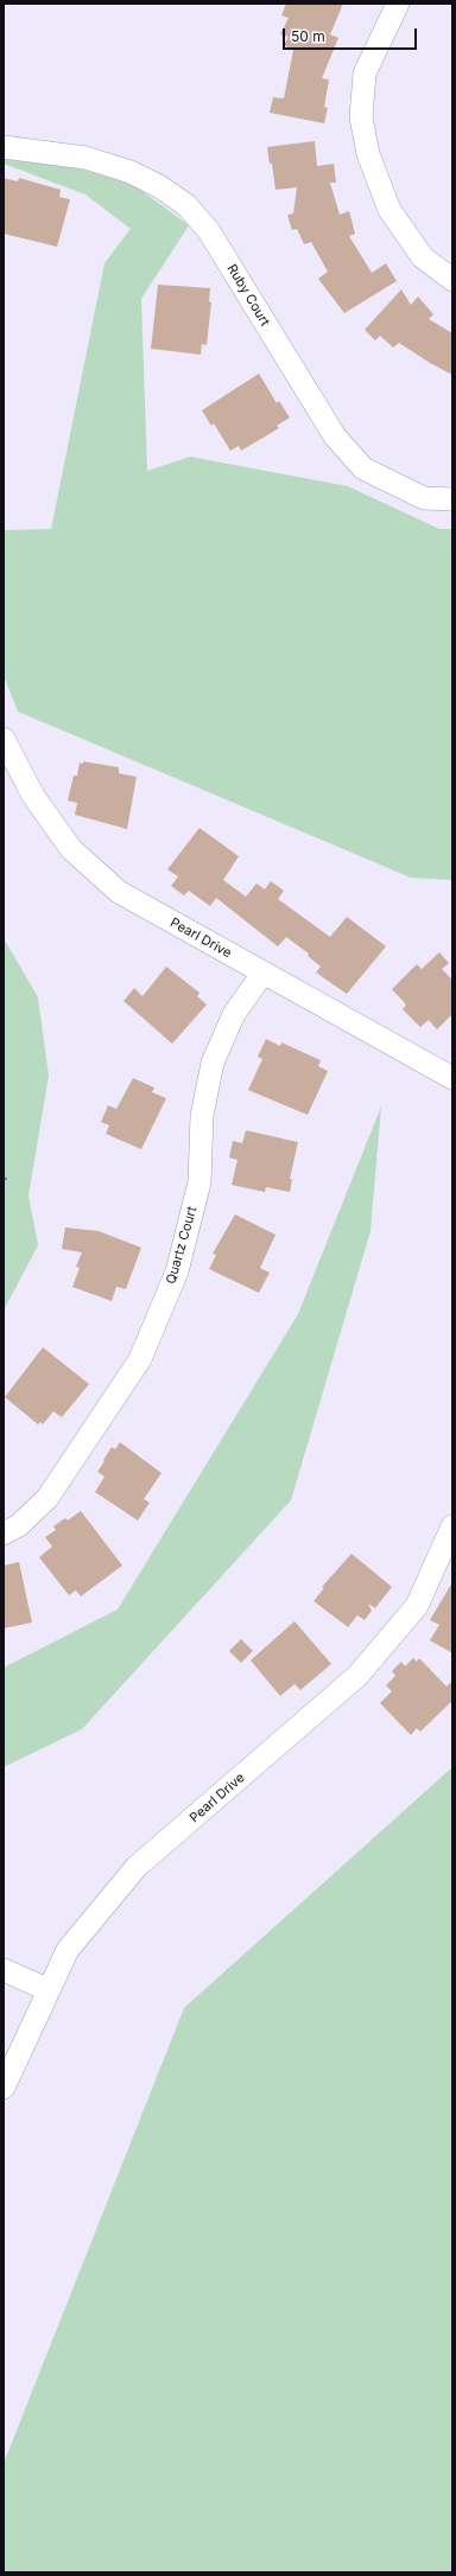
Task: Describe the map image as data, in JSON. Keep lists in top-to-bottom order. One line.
{"streets":{"street":["Ruby Court","Pearl Drive","Quartz Court"]},"crossings":[["Pearl Drive","Quartz Court"]],"scale_bar":"50 m"}
